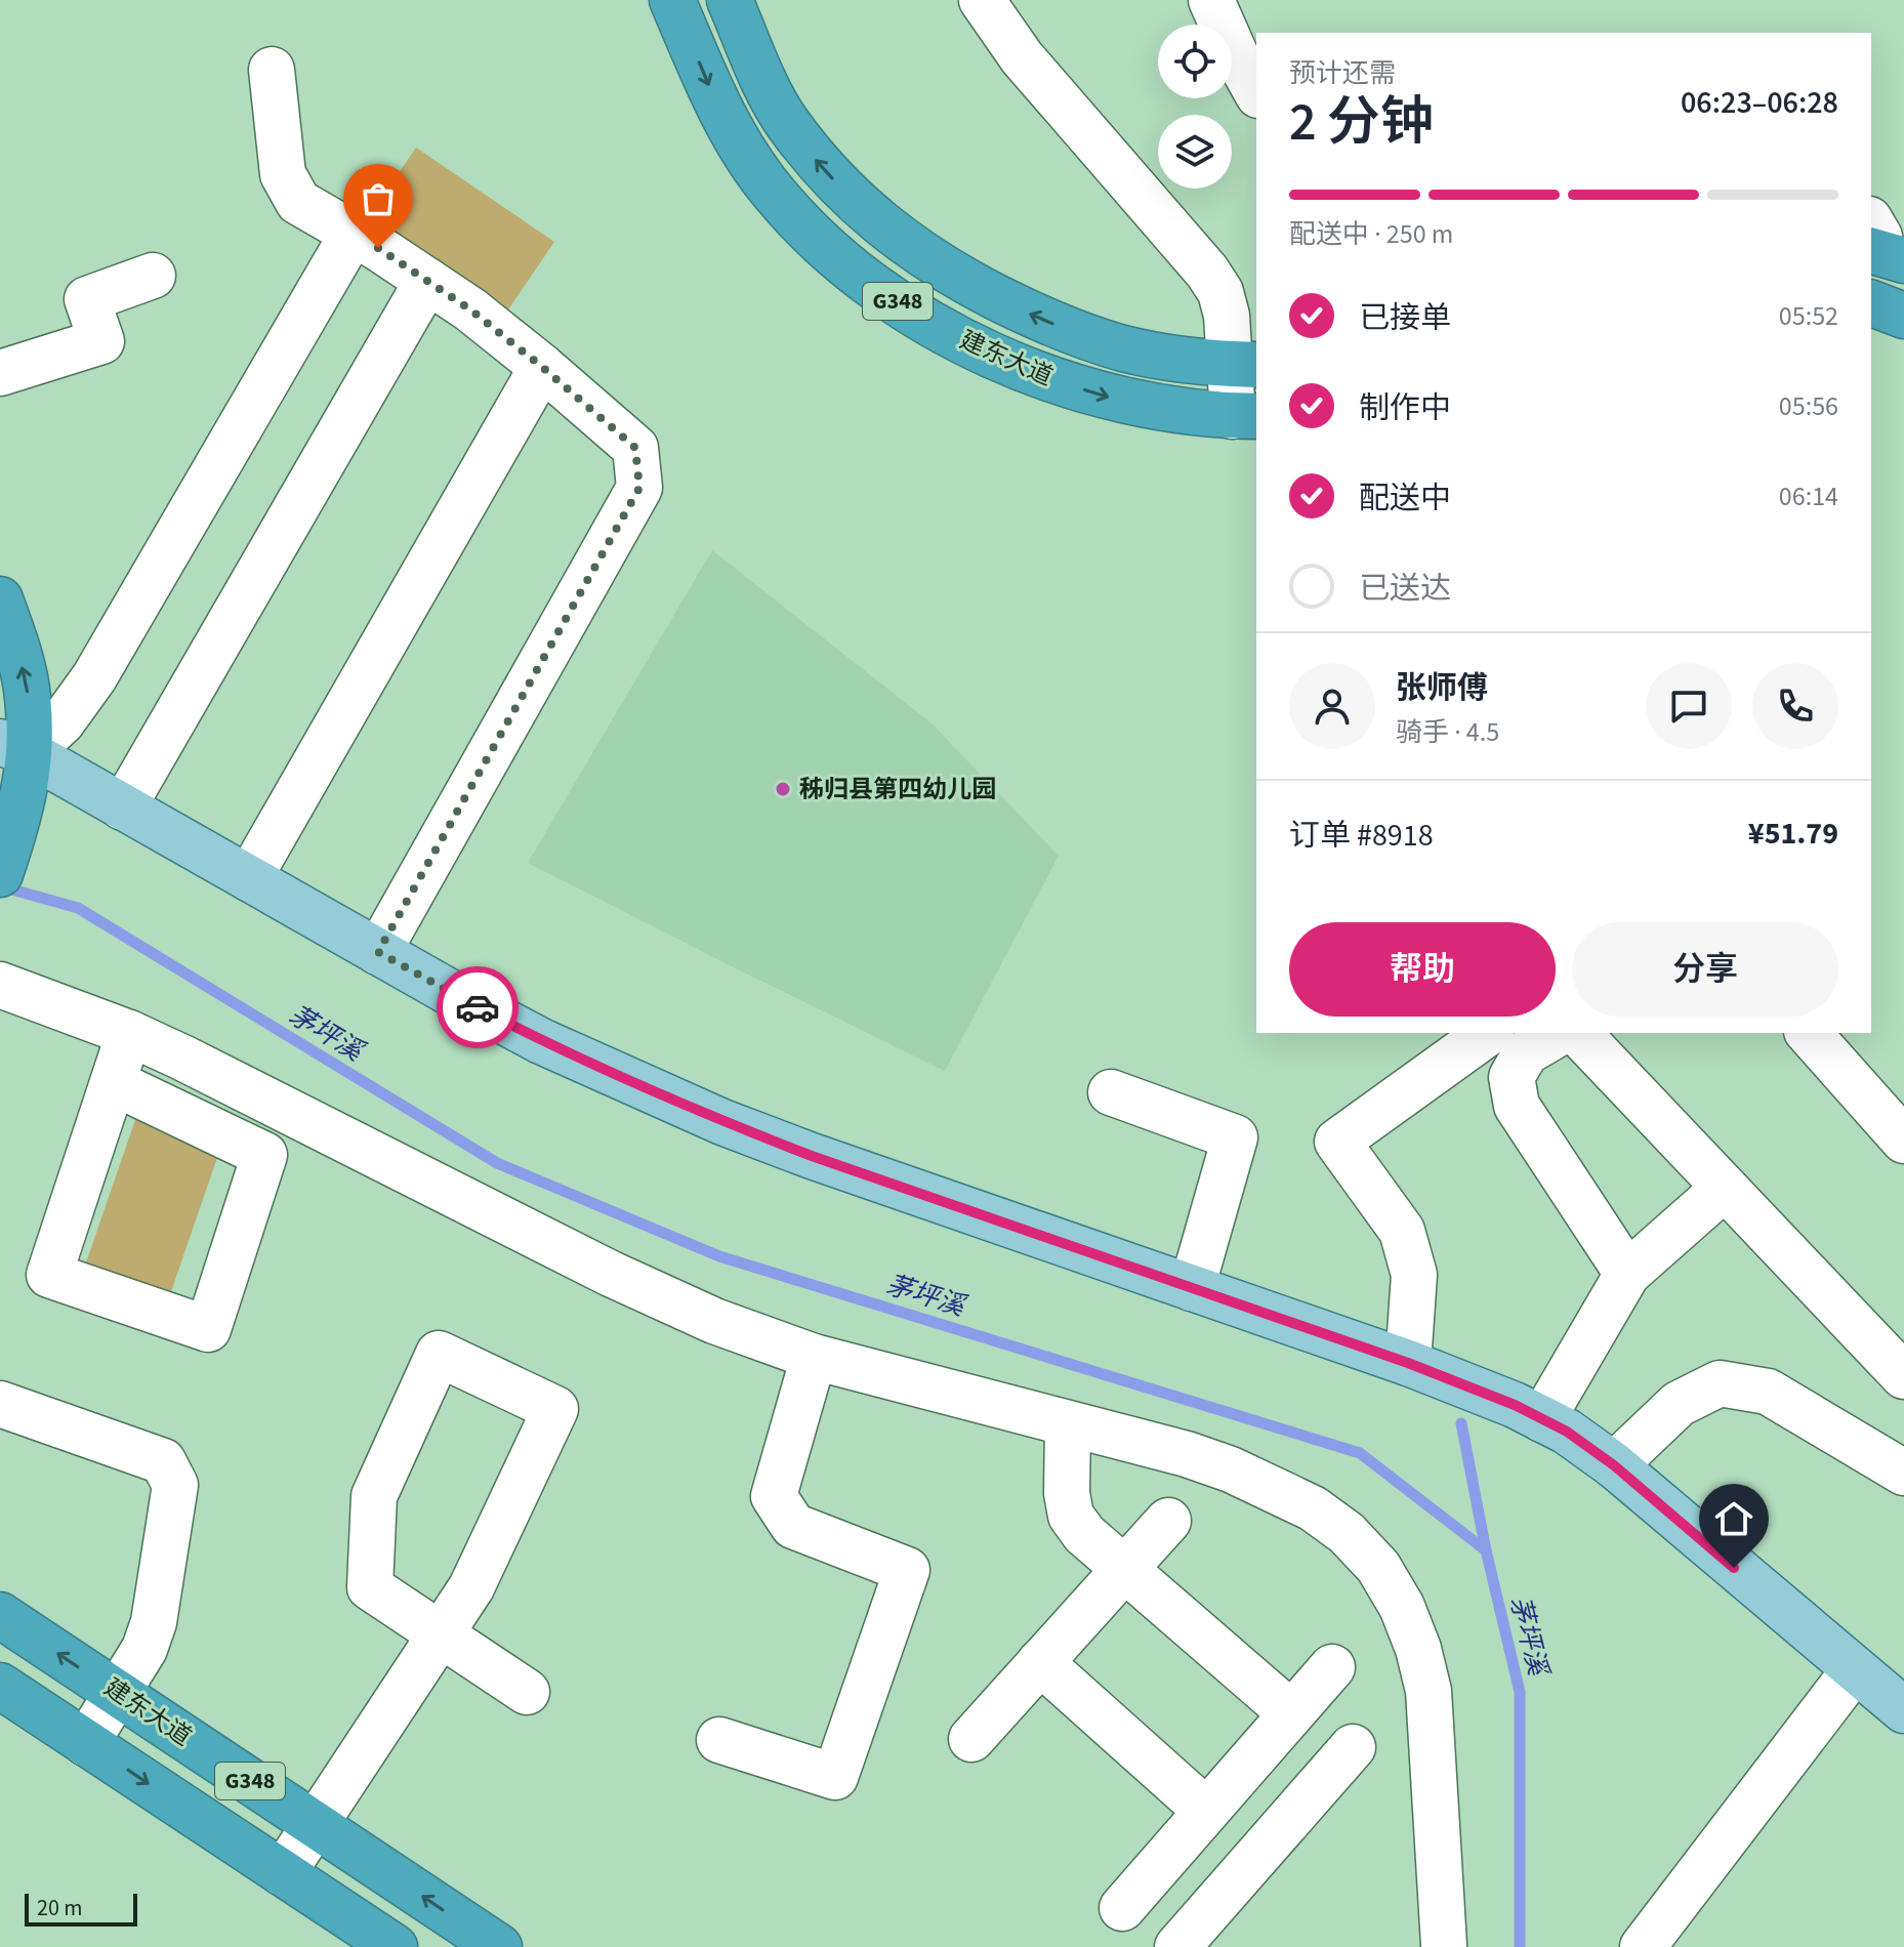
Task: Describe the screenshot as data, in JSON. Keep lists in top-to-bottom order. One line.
{"streets":{"highway":["G348","建东大道"]},"water":["茅坪溪"],"places":["秭归县第四幼儿园"],"scale_bar":"20 m","page":{"heading":["2 分钟","预计还需","06:23–06:28"],"panel":["张师傅","骑手 · 4.5","订单 #8918","¥51.79"],"bar":"配送中 · 250 m","list":[["已接单","05:52"],["制作中","05:56"],["配送中","06:14"],"已送达"],"buttons":["帮助","分享"],"scale":"20 m"}}
